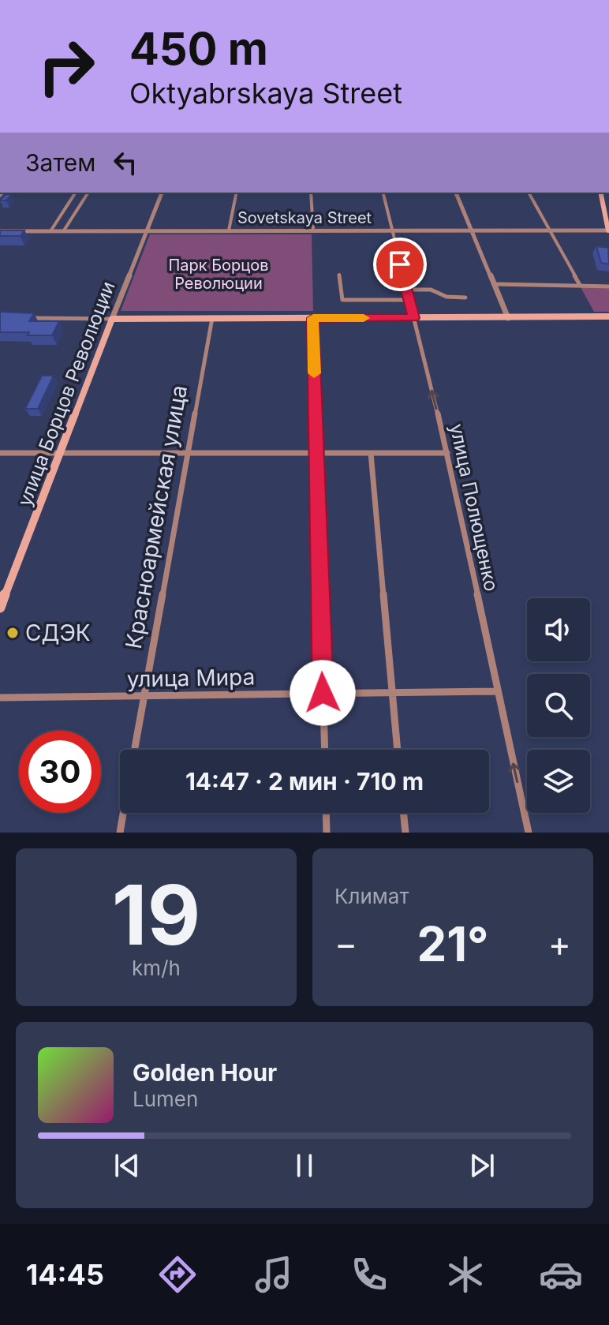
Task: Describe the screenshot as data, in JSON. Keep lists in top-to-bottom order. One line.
{"streets":{"main road":["улица Борцов Революции"],"street":["Sovetskaya Street","улица Полющенко","Красноармейская улица","улица Мира"]},"crossings":[["Sovetskaya Street","улица Борцов Революции"],["Sovetskaya Street","улица Полющенко"],["улица Полющенко","улица Мира"],["Красноармейская улица","улица Мира"]],"one_way":["улица Полющенко"],"parks":["Парк Борцов Революции"],"places":["СДЭК"],"page":{"turn":["450 m","Oktyabrskaya Street"],"then":"Затем","limit":"30","trip":"14:47 · 2 мин · 710 m","tile":[["19","km/h"],"Климат"],"heat":["−","21°","+"],"song":["Golden Hour","Lumen"],"tabs":"14:45"}}
